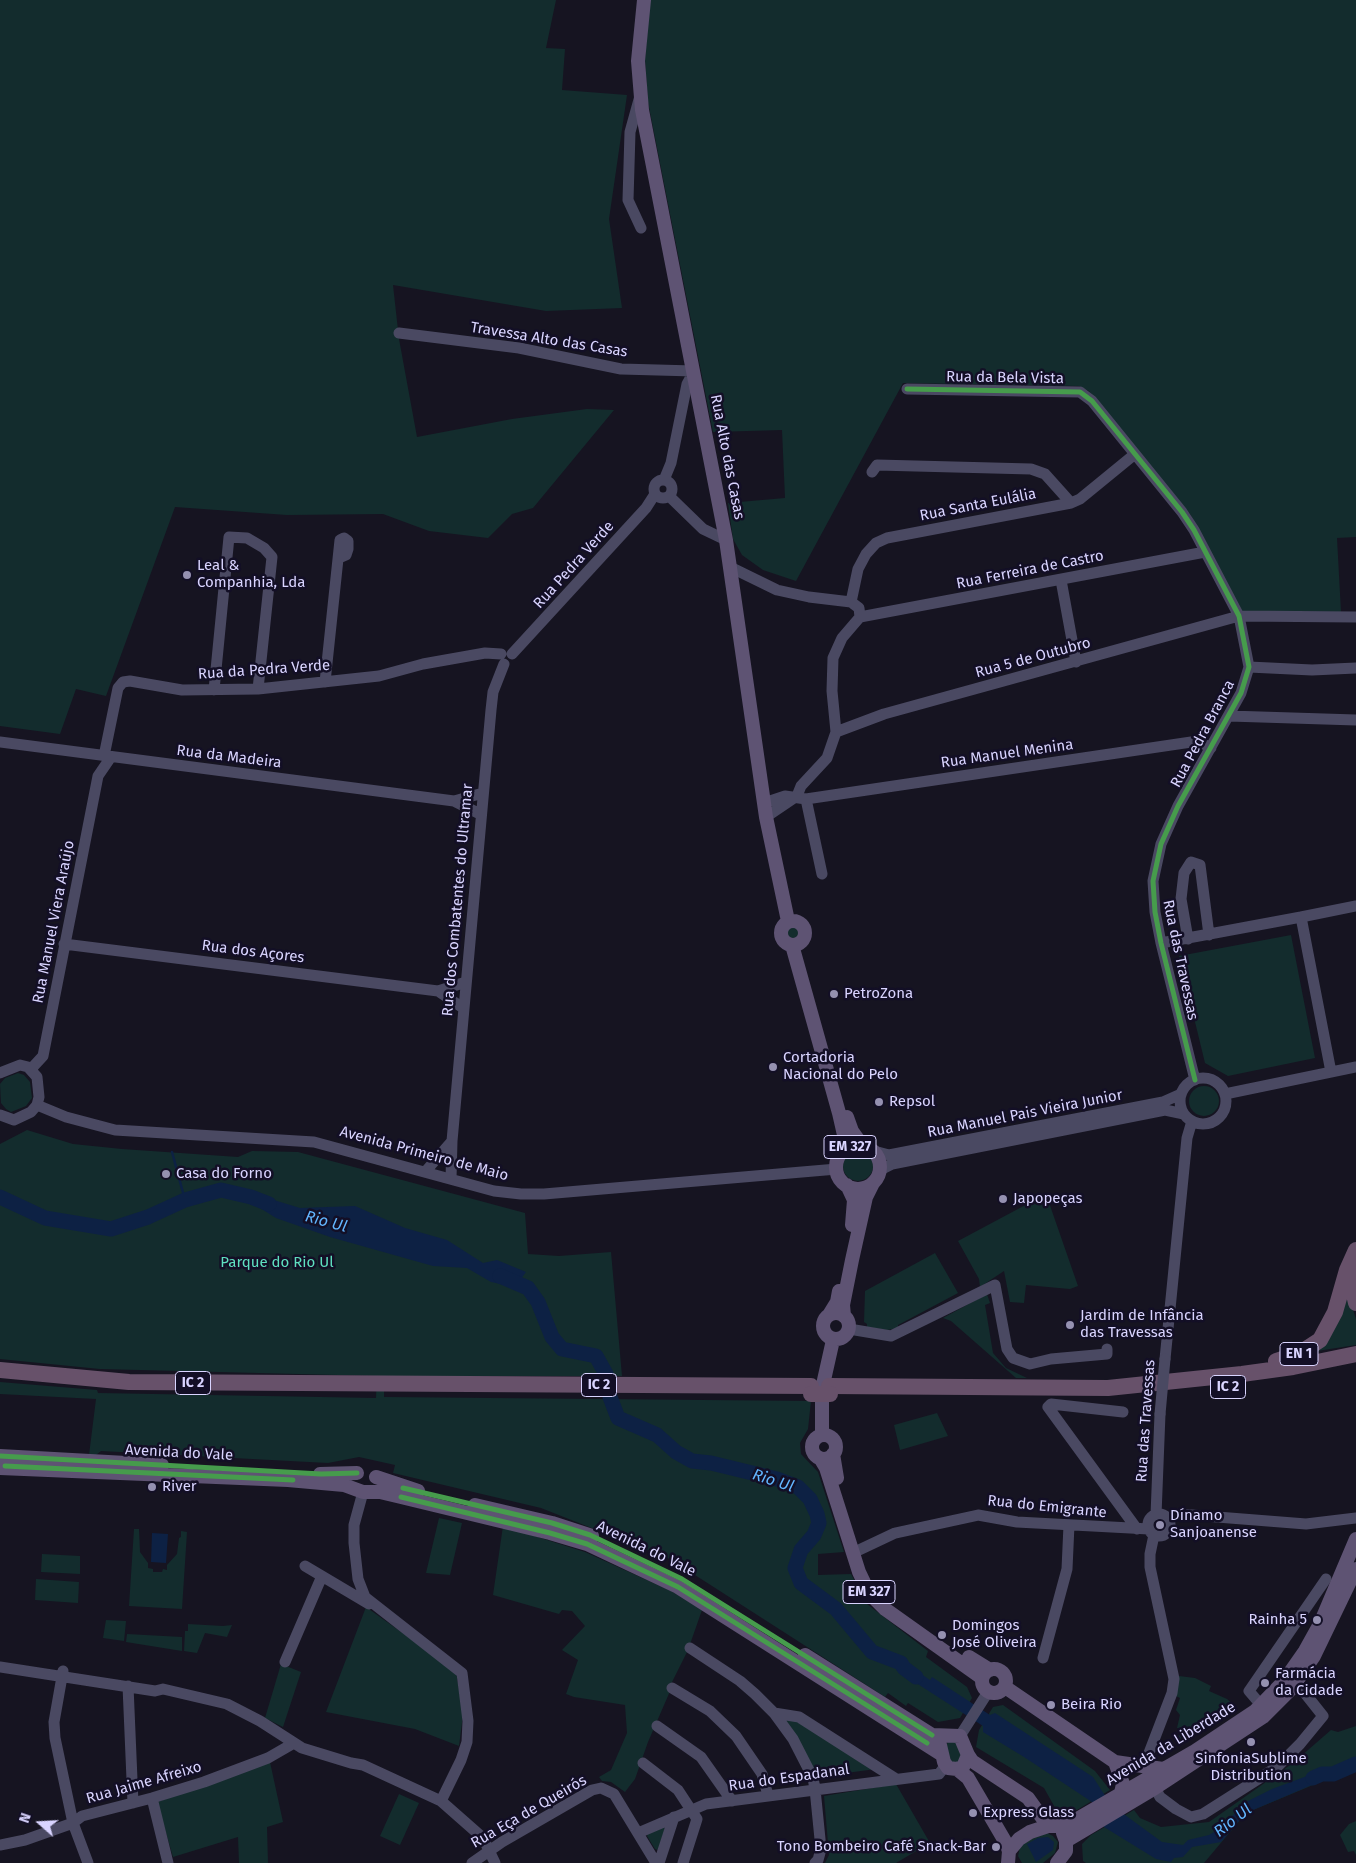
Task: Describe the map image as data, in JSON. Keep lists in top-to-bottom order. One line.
{"streets":{"highway":["EN 1","IC 2"],"main road":["Rua Alto das Casas","EM 327","Avenida do Vale","Avenida da Liberdade"],"street":["Travessa Alto das Casas","Rua da Bela Vista","Rua Santa Eulália","Rua Pedra Verde","Rua Ferreira de Castro","Rua 5 de Outubro","Rua da Pedra Verde","Rua Pedra Branca","Rua Manuel Menina","Rua da Madeira","Rua dos Combatentes do Ultramar","Rua Manuel Viera Araújo","Rua dos Açores","Rua das Travessas","Rua Manuel Pais Vieira Junior","Avenida Primeiro de Maio","Rua do Emigrante","Rua do Espadanal","Rua Jaime Afreixo","Rua Eça de Queirós"]},"crossings":[["Travessa Alto das Casas","Rua Alto das Casas"],["Rua da Bela Vista","Rua Santa Eulália"],["Rua da Bela Vista","Rua Pedra Branca"],["Rua Alto das Casas","EM 327"],["Rua Santa Eulália","Rua Pedra Branca"],["Rua Pedra Verde","Rua da Pedra Verde"],["Rua Pedra Verde","Rua dos Combatentes do Ultramar"],["Rua Ferreira de Castro","Rua Pedra Branca"],["Rua 5 de Outubro","Rua Pedra Branca"],["Rua da Pedra Verde","Rua da Madeira"],["Rua da Pedra Verde","Rua dos Combatentes do Ultramar"],["Rua da Pedra Verde","Rua Manuel Viera Araújo"],["Rua Pedra Branca","Rua Manuel Menina"],["Rua Pedra Branca","Rua das Travessas"],["Rua da Madeira","Rua dos Combatentes do Ultramar"],["Rua da Madeira","Rua Manuel Viera Araújo"],["Rua dos Combatentes do Ultramar","Rua dos Açores"],["Rua dos Combatentes do Ultramar","Avenida Primeiro de Maio"],["Rua Manuel Viera Araújo","Rua dos Açores"],["Rua das Travessas","Rua Manuel Pais Vieira Junior"],["Rua das Travessas","Rua do Emigrante"],["Rua Manuel Pais Vieira Junior","EM 327"],["Rua Manuel Pais Vieira Junior","Avenida Primeiro de Maio"],["EM 327","Avenida Primeiro de Maio"],["EM 327","Rua do Emigrante"],["EN 1","IC 2"],["Avenida do Vale","Avenida da Liberdade"],["Avenida do Vale","Rua do Espadanal"],["Rua do Espadanal","Rua Eça de Queirós"]],"water":["Rio Ul"],"parks":["Parque do Rio Ul"],"places":["Leal & Companhia, Lda","PetroZona","Cortadoria Nacional do Pelo","Repsol","Casa do Forno","Japopeças","Jardim de Infância das Travessas","River","Dínamo Sanjoanense","Rainha 5","Domingos José Oliveira","Farmácia da Cidade","Beira Rio","SinfoniaSublime Distribution","Express Glass","Tono Bombeiro Café Snack-Bar"],"north":"left"}
